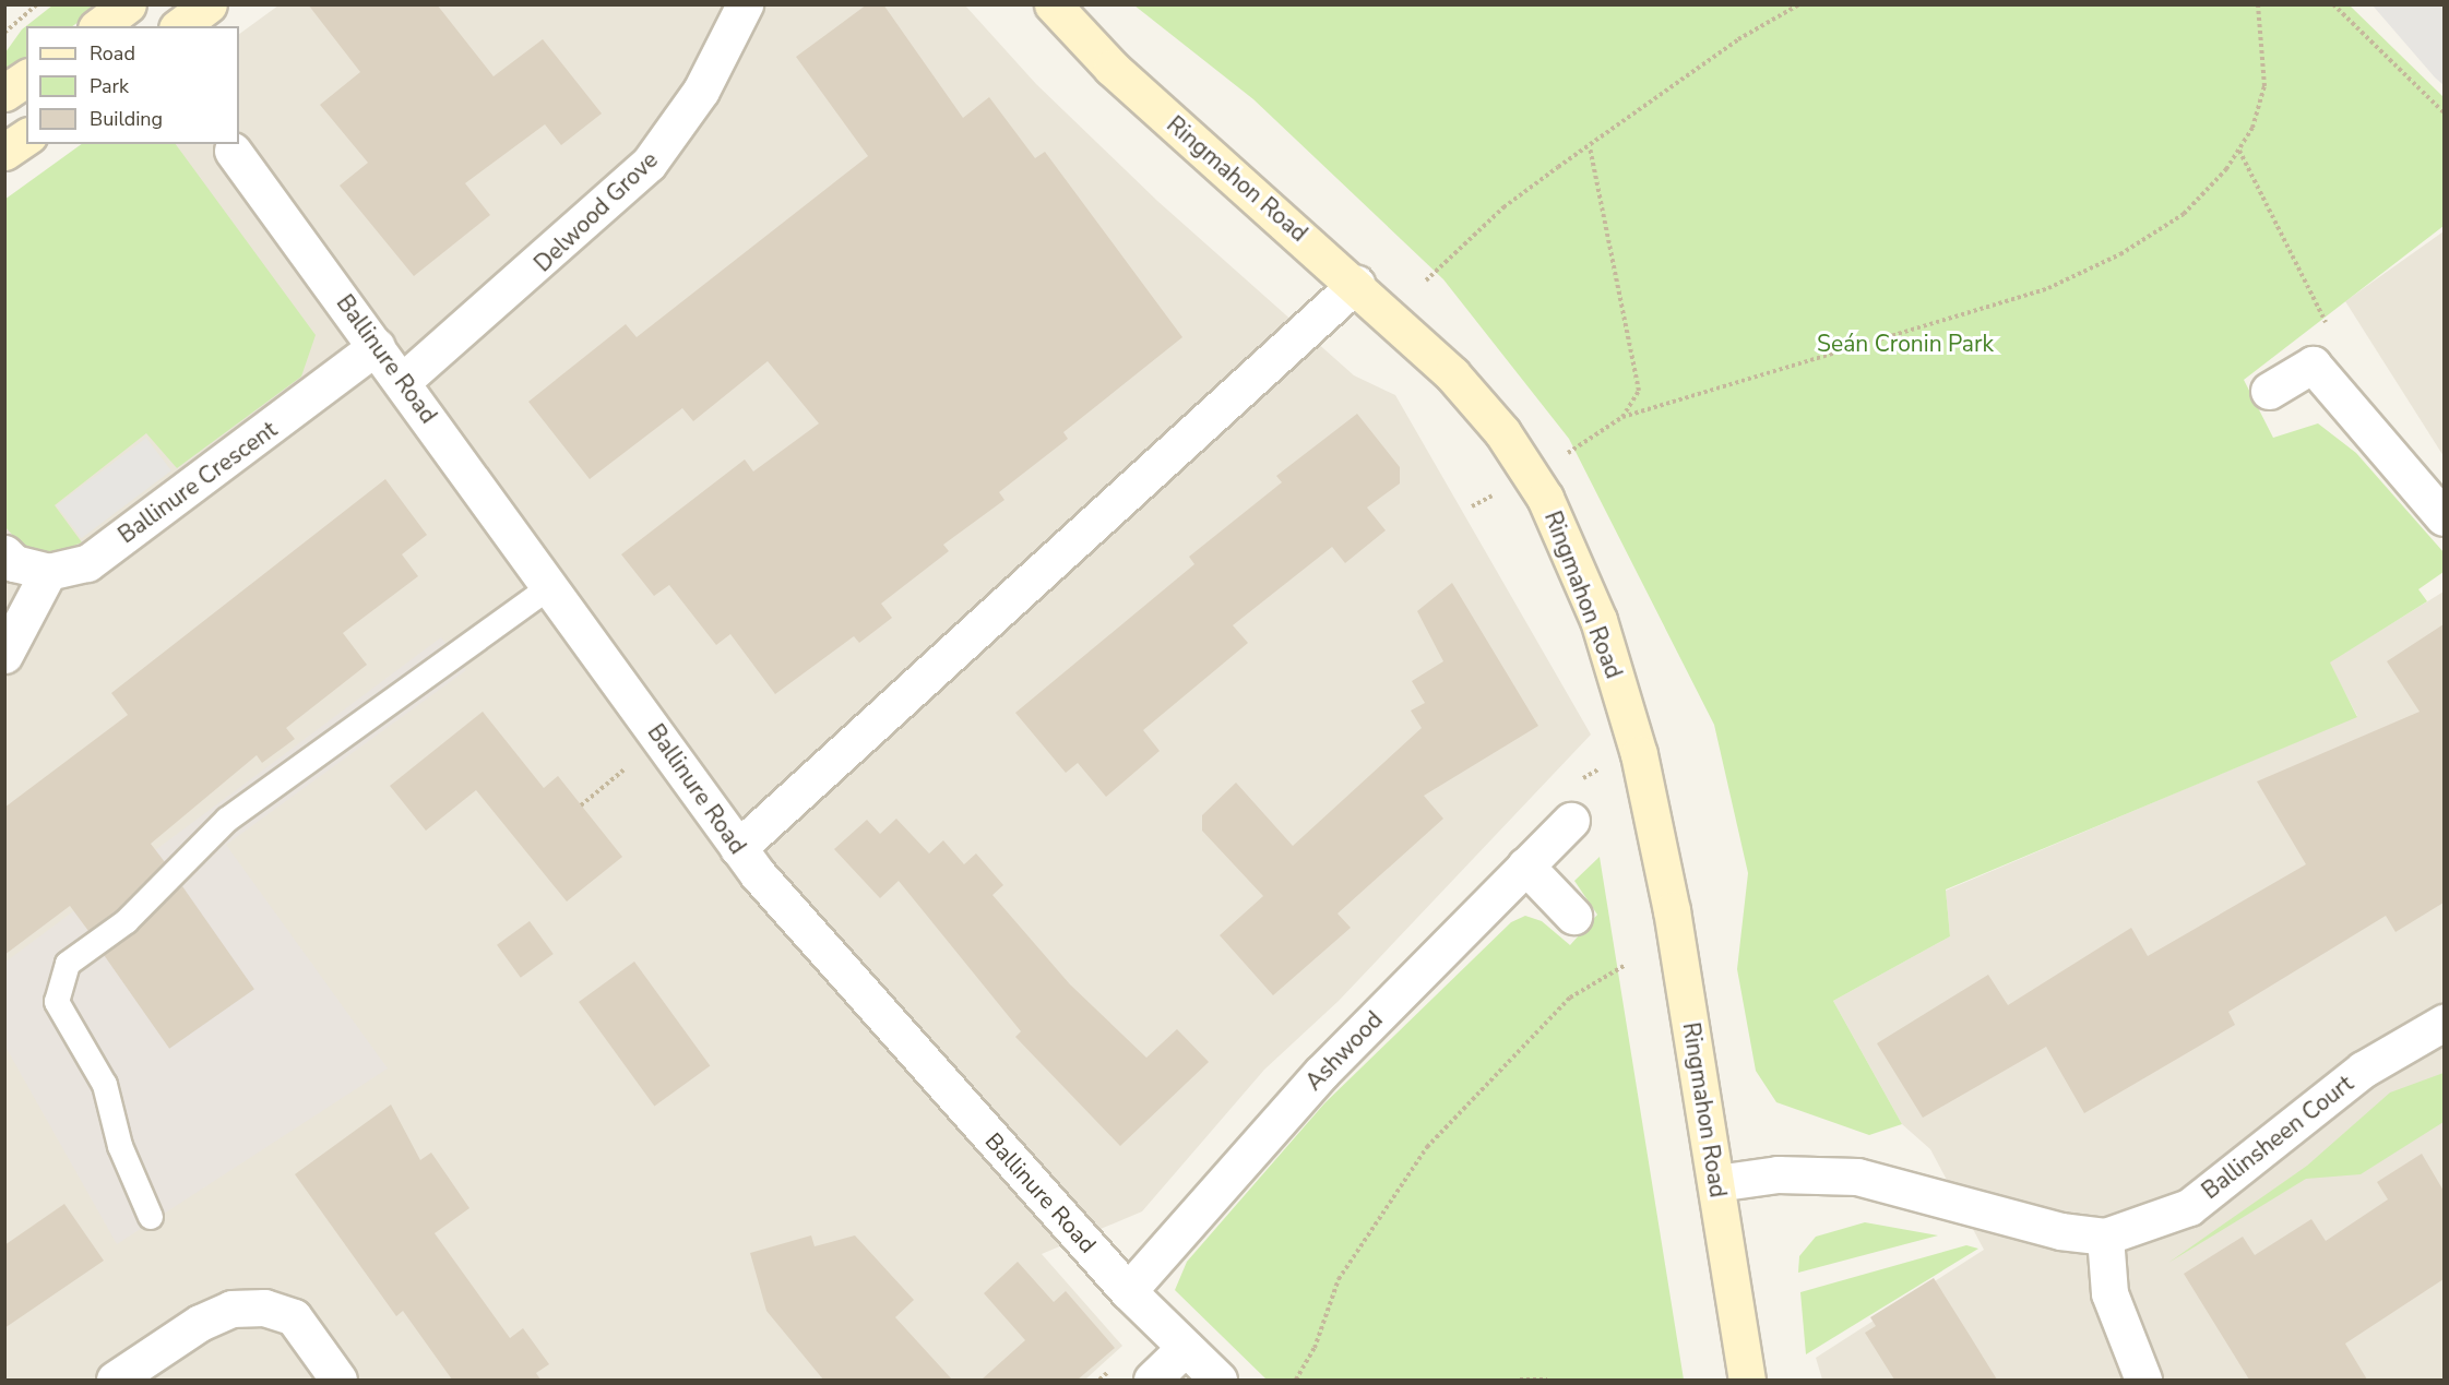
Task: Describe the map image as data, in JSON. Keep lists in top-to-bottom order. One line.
{"streets":{"street":["Ringmahon Road","Delwood Grove","Ballinure Road","Ballinure Crescent","Ashwood","Ballinsheen Court"]},"crossings":[["Ringmahon Road","Ballinsheen Court"],["Delwood Grove","Ballinure Road"],["Ballinure Road","Ballinure Crescent"],["Ballinure Road","Ashwood"]],"parks":["Seán Cronin Park"],"legend":["Road","Park","Building"]}
